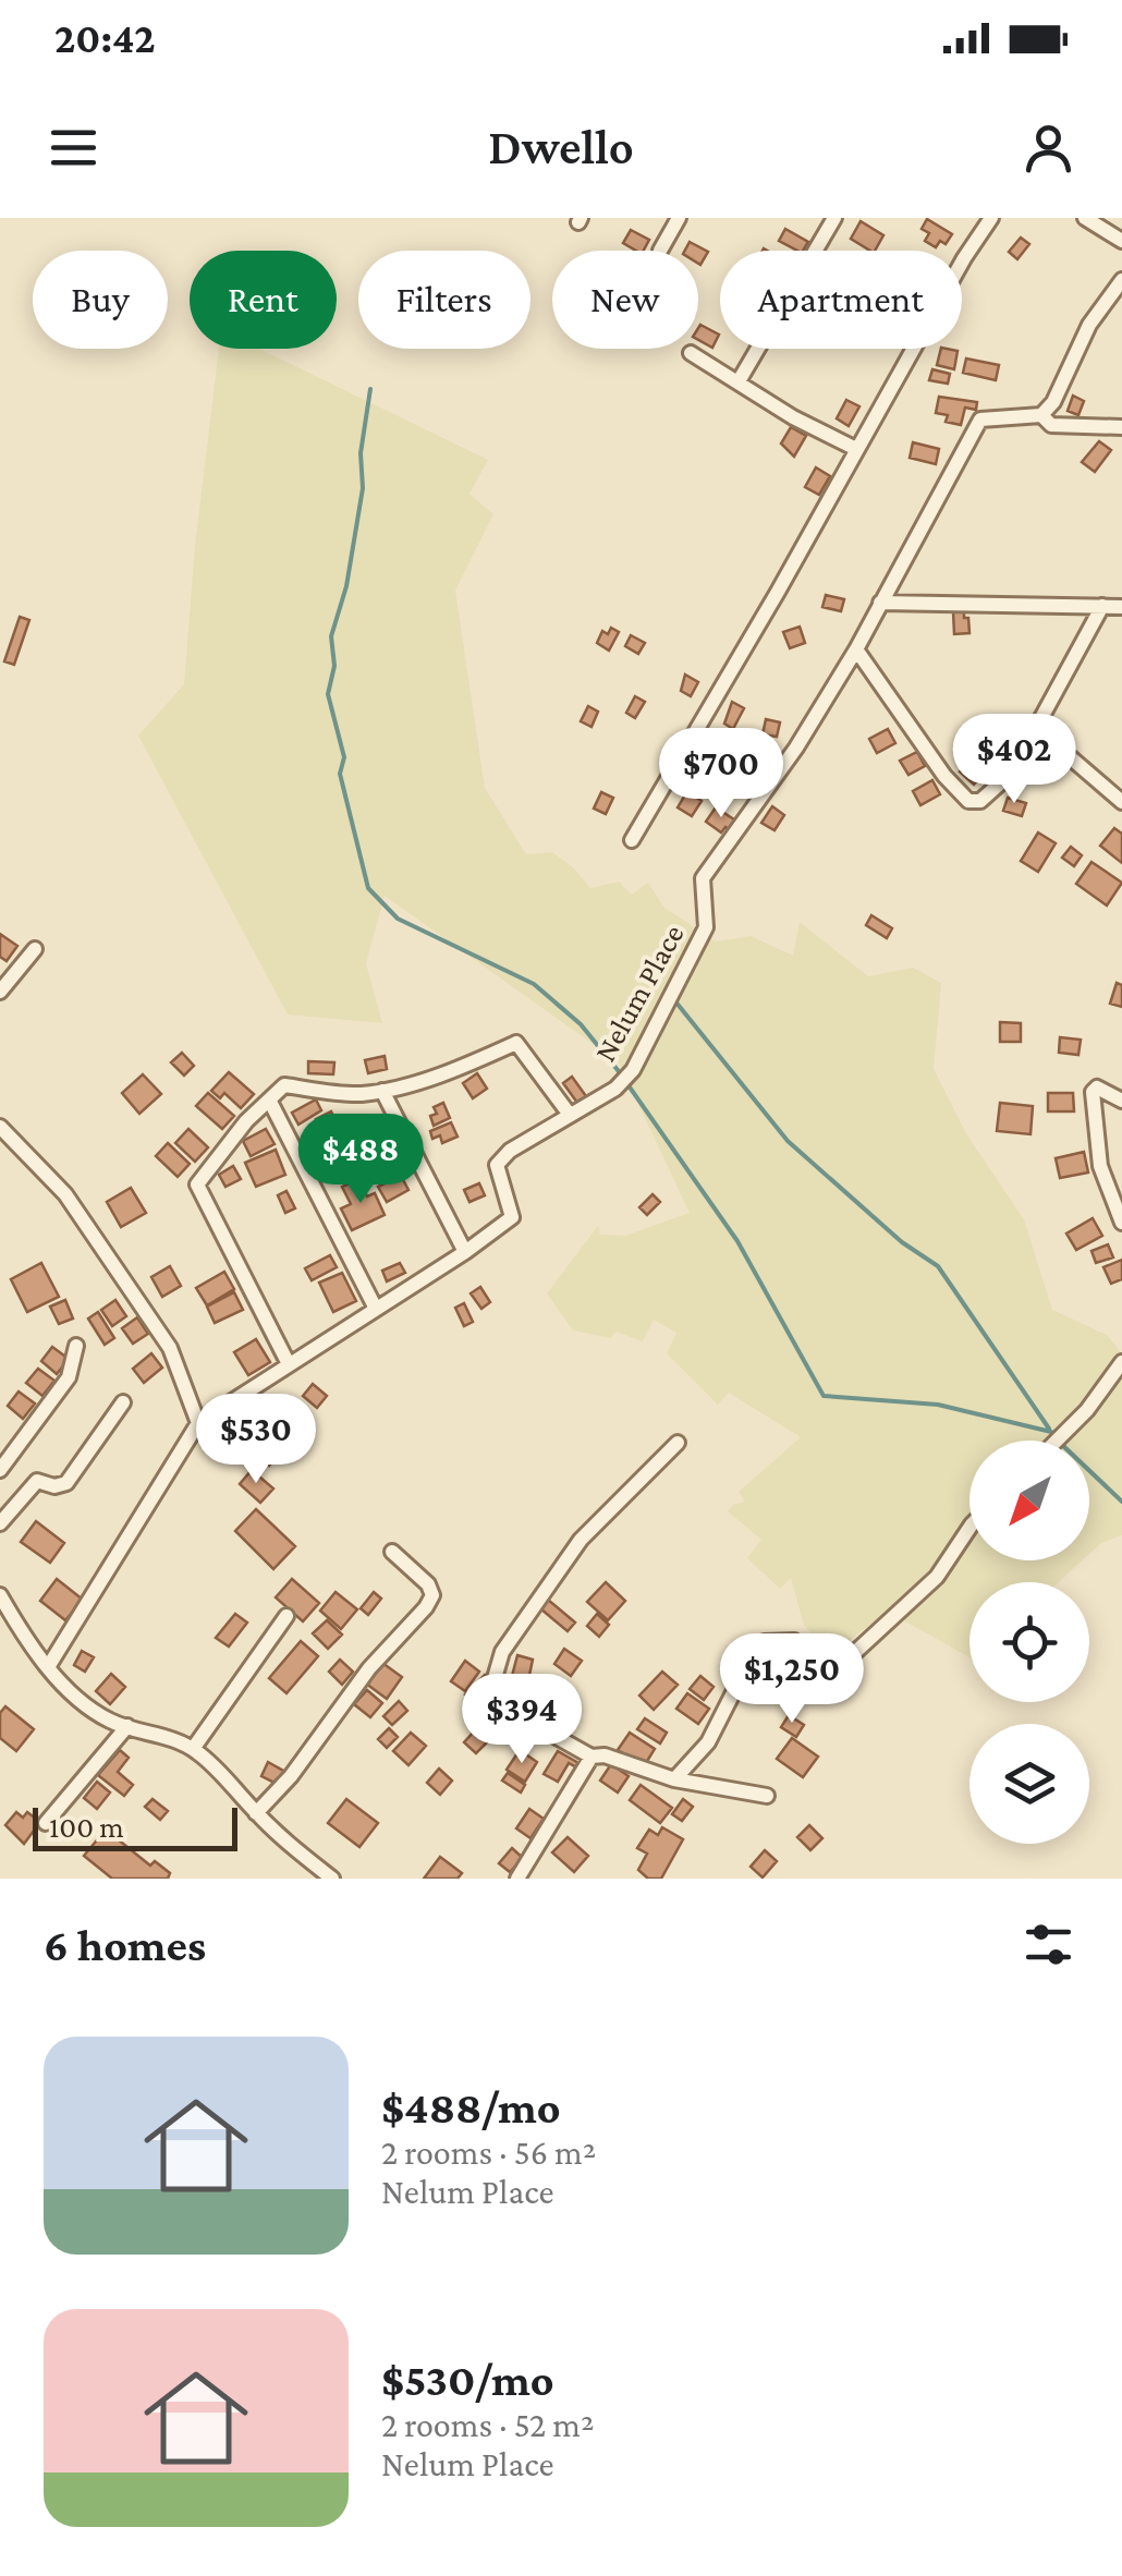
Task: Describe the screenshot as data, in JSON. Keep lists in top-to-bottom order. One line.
{"streets":{"street":["Nelum Place"]},"scale_bar":"100 m","north":"bottom left","page":{"status":"20:42","header":"Dwello","chip":["Buy","Rent","Filters","New","Apartment"],"price":["$402","$700","$488","$530","$1,250","$394"],"scale":"100 m","heading":"6 homes","list":[{"name":"$488/mo","note":"2 rooms · 56 m² · Nelum Place"},{"name":"$530/mo","note":"2 rooms · 52 m² · Nelum Place"}]}}
